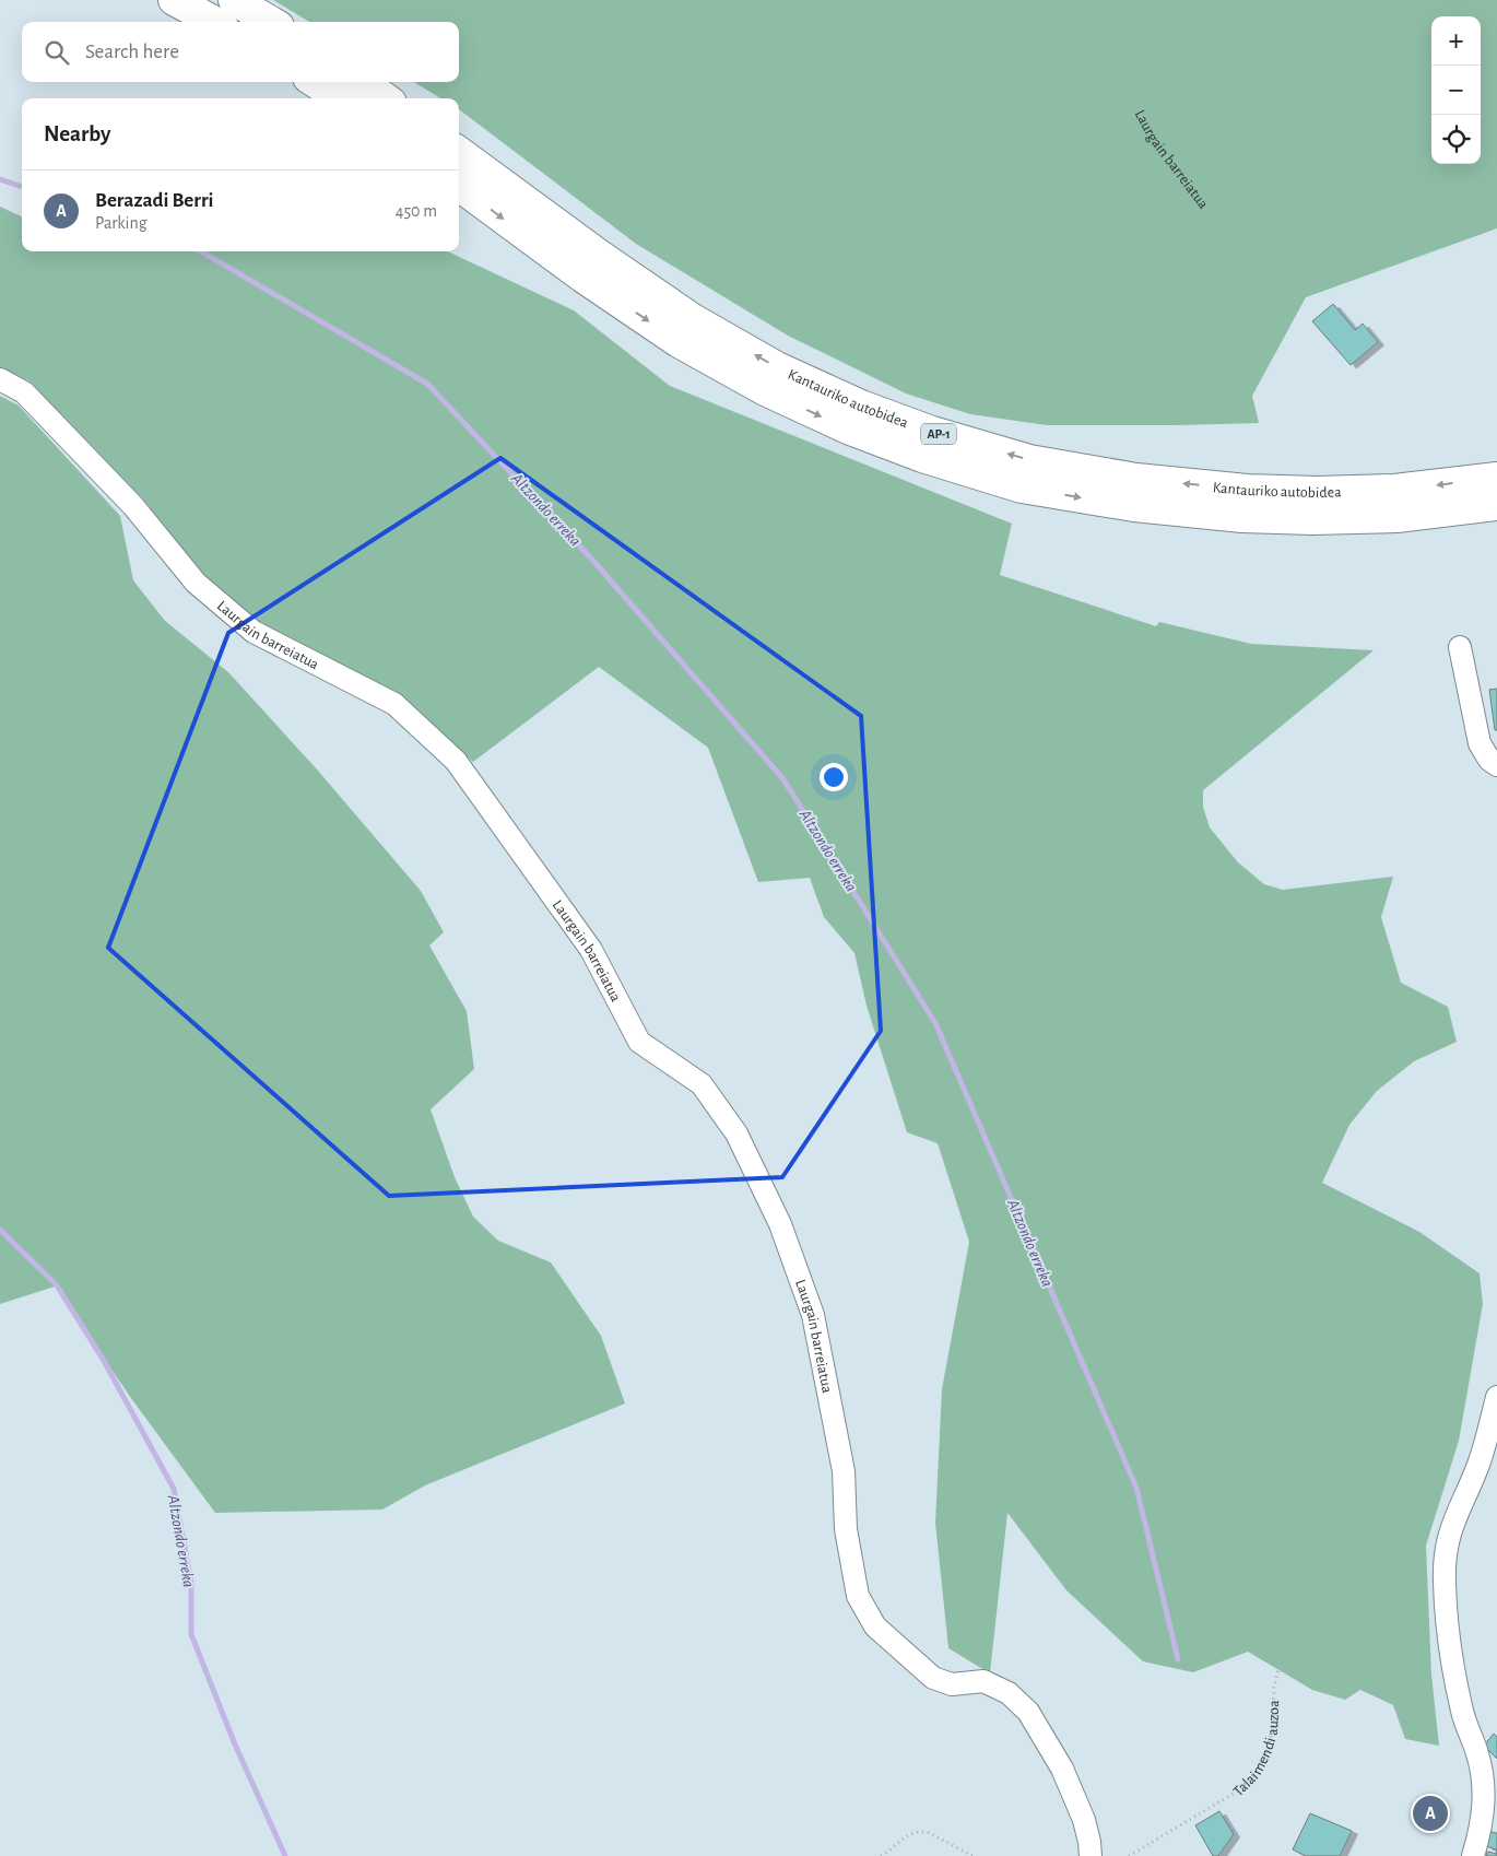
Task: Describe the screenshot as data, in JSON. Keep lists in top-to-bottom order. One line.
{"streets":{"highway":["Kantauriko autobidea","AP-1"],"street":["Laurgain barreiatua"],"path":["Talaimendi auzoa"]},"water":["Altzondo erreka"],"page":{"map_buttons":["+","−"],"search":"Search here","heading":"Nearby","list":[{"mark":"A","name":"Berazadi Berri","note":"Parking","value":"450 m"}],"pins":"A"}}
